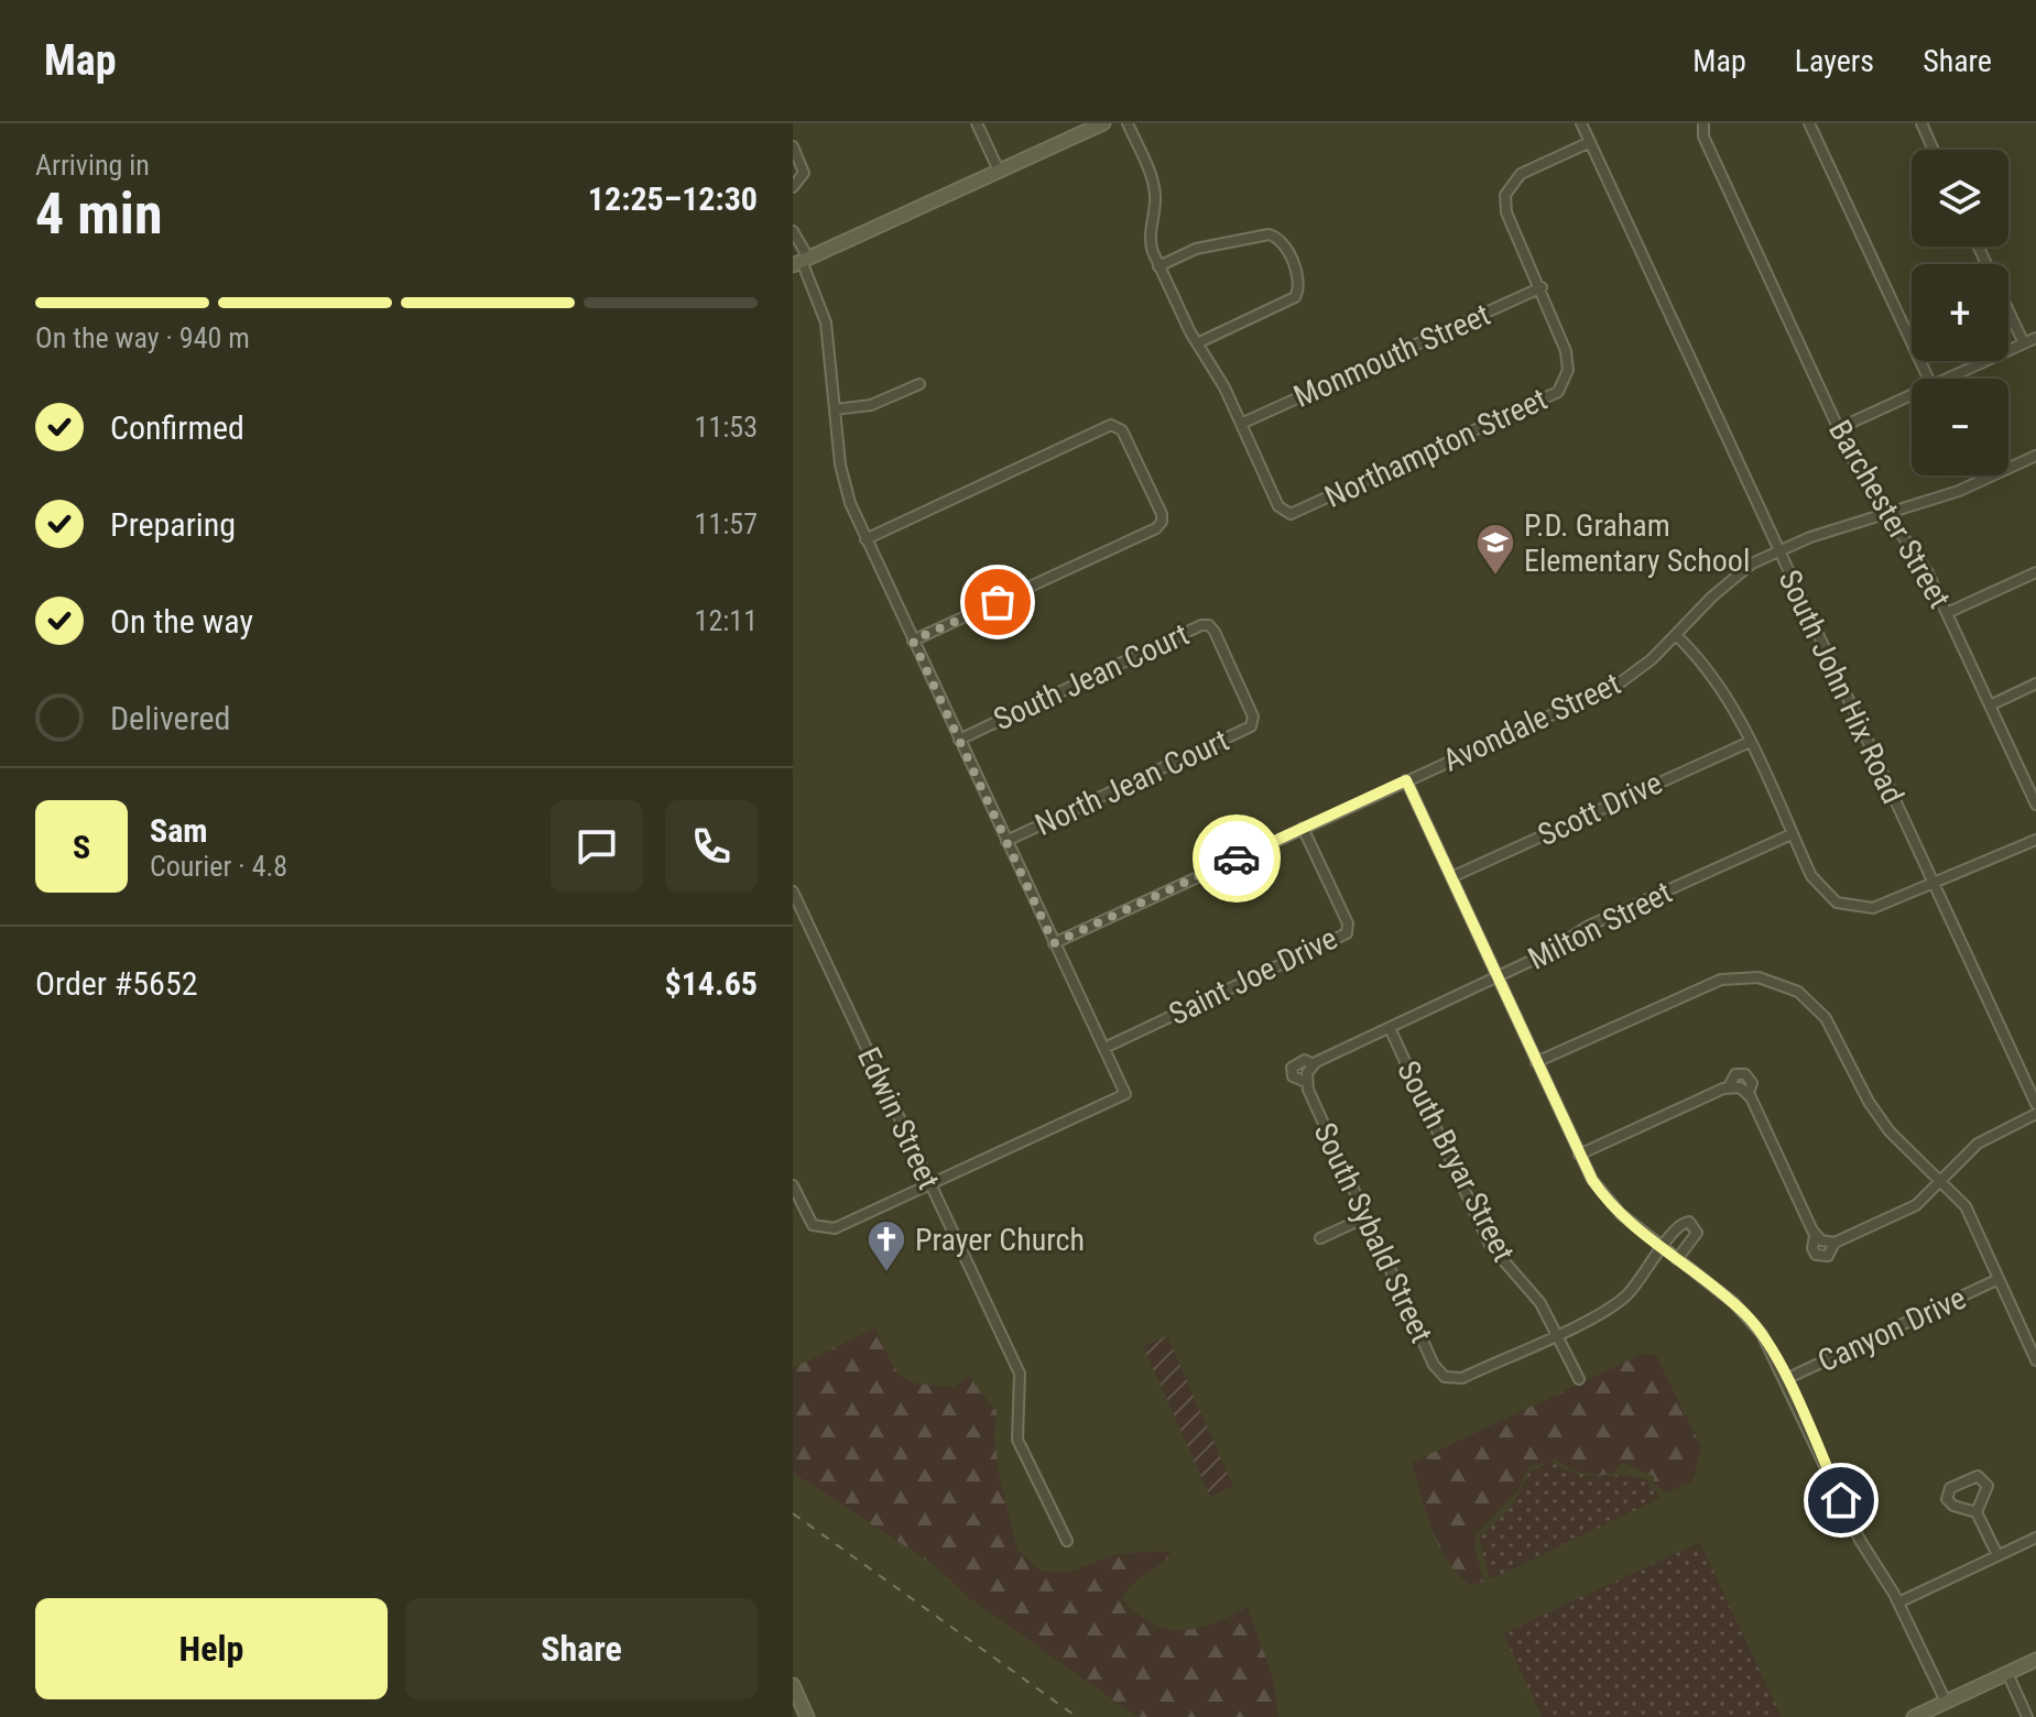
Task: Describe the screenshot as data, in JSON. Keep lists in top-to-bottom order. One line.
{"streets":{"street":["Monmouth Street","Northampton Street","Barchester Street","South Jean Court","South John Hix Road","Avondale Street","North Jean Court","Scott Drive","Milton Street","Saint Joe Drive","Edwin Street","South Bryar Street","South Sybald Street","Canyon Drive"]},"crossings":[["Monmouth Street","Northampton Street"],["Barchester Street","Avondale Street"],["South Jean Court","North Jean Court"],["South John Hix Road","Avondale Street"],["Avondale Street","Saint Joe Drive"],["Milton Street","South Bryar Street"],["Milton Street","South Sybald Street"],["South Bryar Street","South Sybald Street"]],"places":{"school or university":["P.D. Graham Elementary School"],"church":["Prayer Church"]},"page":{"header":"Map","nav":["Map","Layers","Share"],"heading":["4 min","Arriving in","12:25–12:30"],"panel":["Sam","Courier · 4.8","Order #5652","$14.65"],"map_buttons":["+","−"],"bar":"On the way · 940 m","list":[["Confirmed","11:53"],["Preparing","11:57"],["On the way","12:11"],"Delivered"],"round":"S","buttons":["Help","Share"]}}
